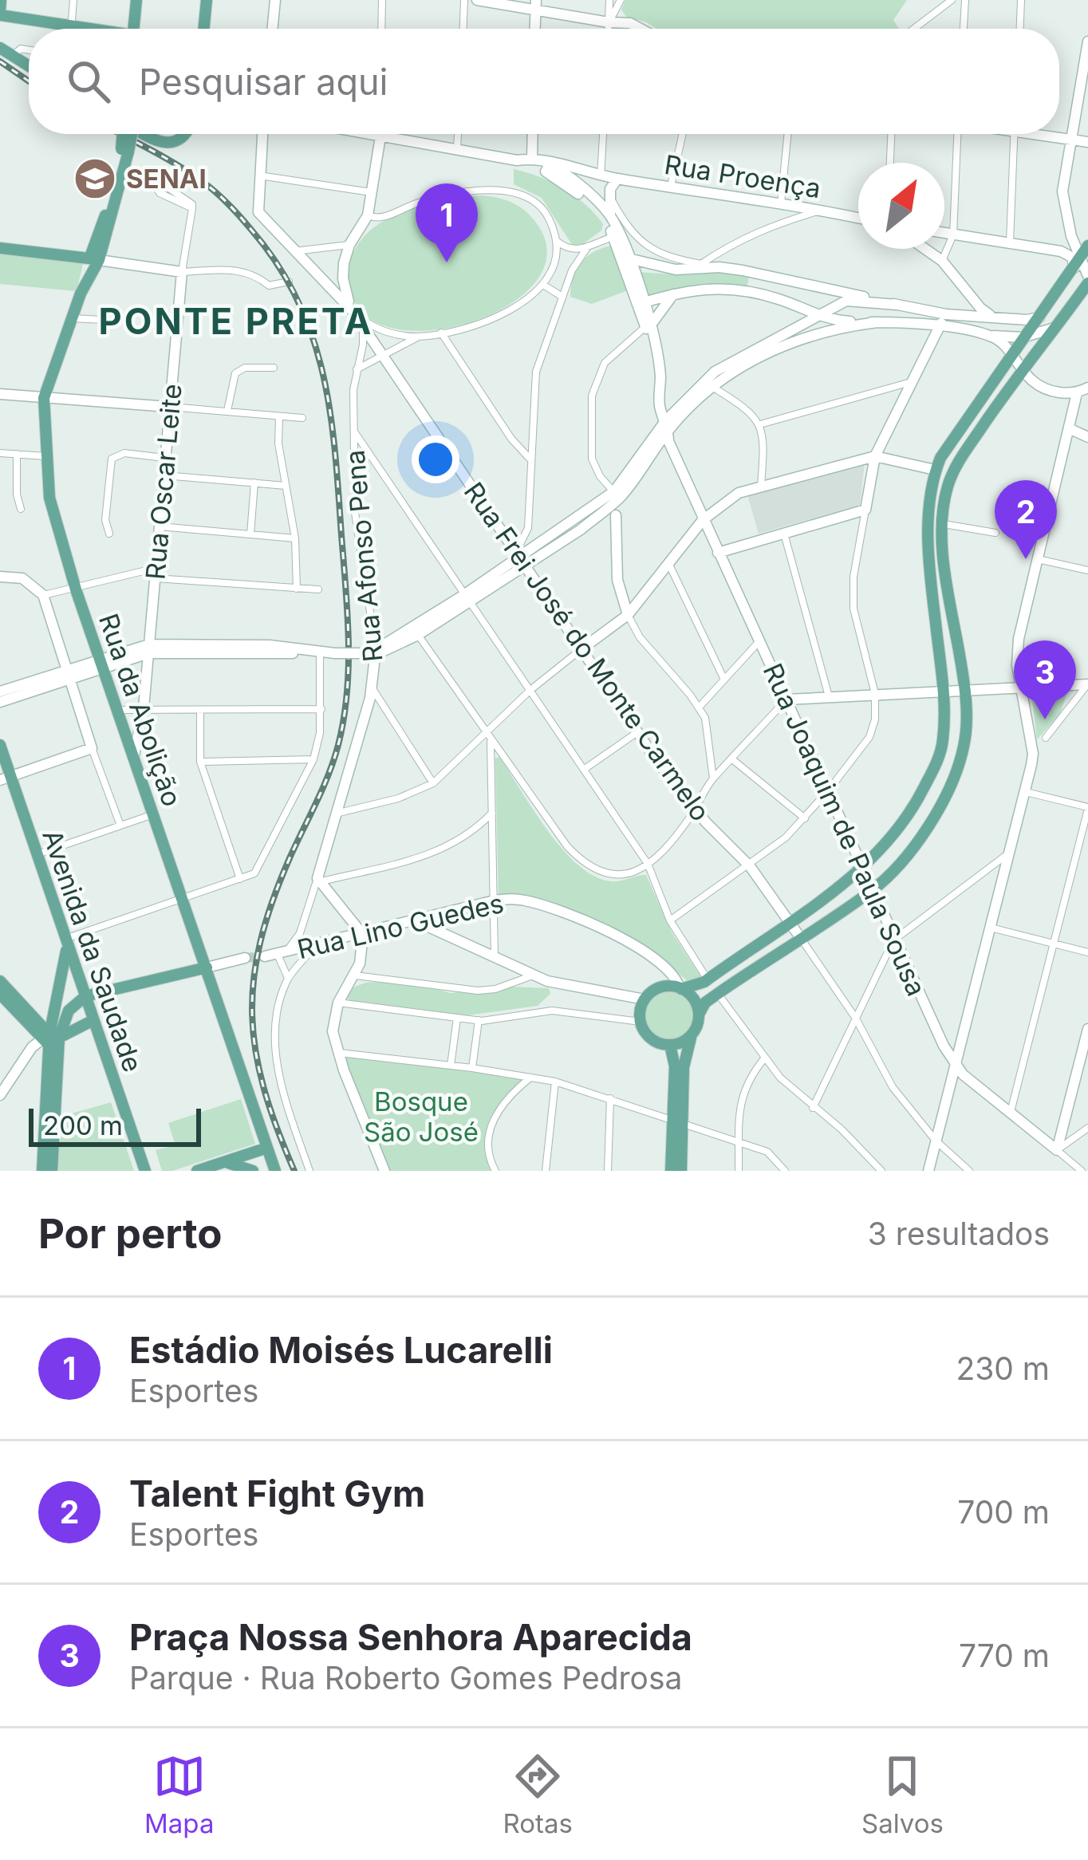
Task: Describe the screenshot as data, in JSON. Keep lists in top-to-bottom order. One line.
{"streets":{"main road":["Rua Proença","Rua Oscar Leite","Rua Afonso Pena","Rua Frei José do Monte Carmelo","Rua da Abolição","Rua Joaquim de Paula Sousa","Rua Lino Guedes","Avenida da Saudade"]},"crossings":[["Rua Oscar Leite","Rua da Abolição"],["Rua Afonso Pena","Rua Frei José do Monte Carmelo"],["Rua Afonso Pena","Rua Lino Guedes"]],"districts":["PONTE PRETA"],"parks":["Bosque São José"],"places":{"school or university":["SENAI"]},"scale_bar":"200 m","north":"top right","page":{"search":"Pesquisar aqui","pins":["1","2","3"],"scale":"200 m","heading":["Por perto","3 resultados"],"list":[{"mark":"1","name":"Estádio Moisés Lucarelli","note":"Esportes","value":"230 m"},{"mark":"2","name":"Talent Fight Gym","note":"Esportes","value":"700 m"},{"mark":"3","name":"Praça Nossa Senhora Aparecida","note":"Parque · Rua Roberto Gomes Pedrosa","value":"770 m"}],"nav":["Mapa","Rotas","Salvos"]}}
